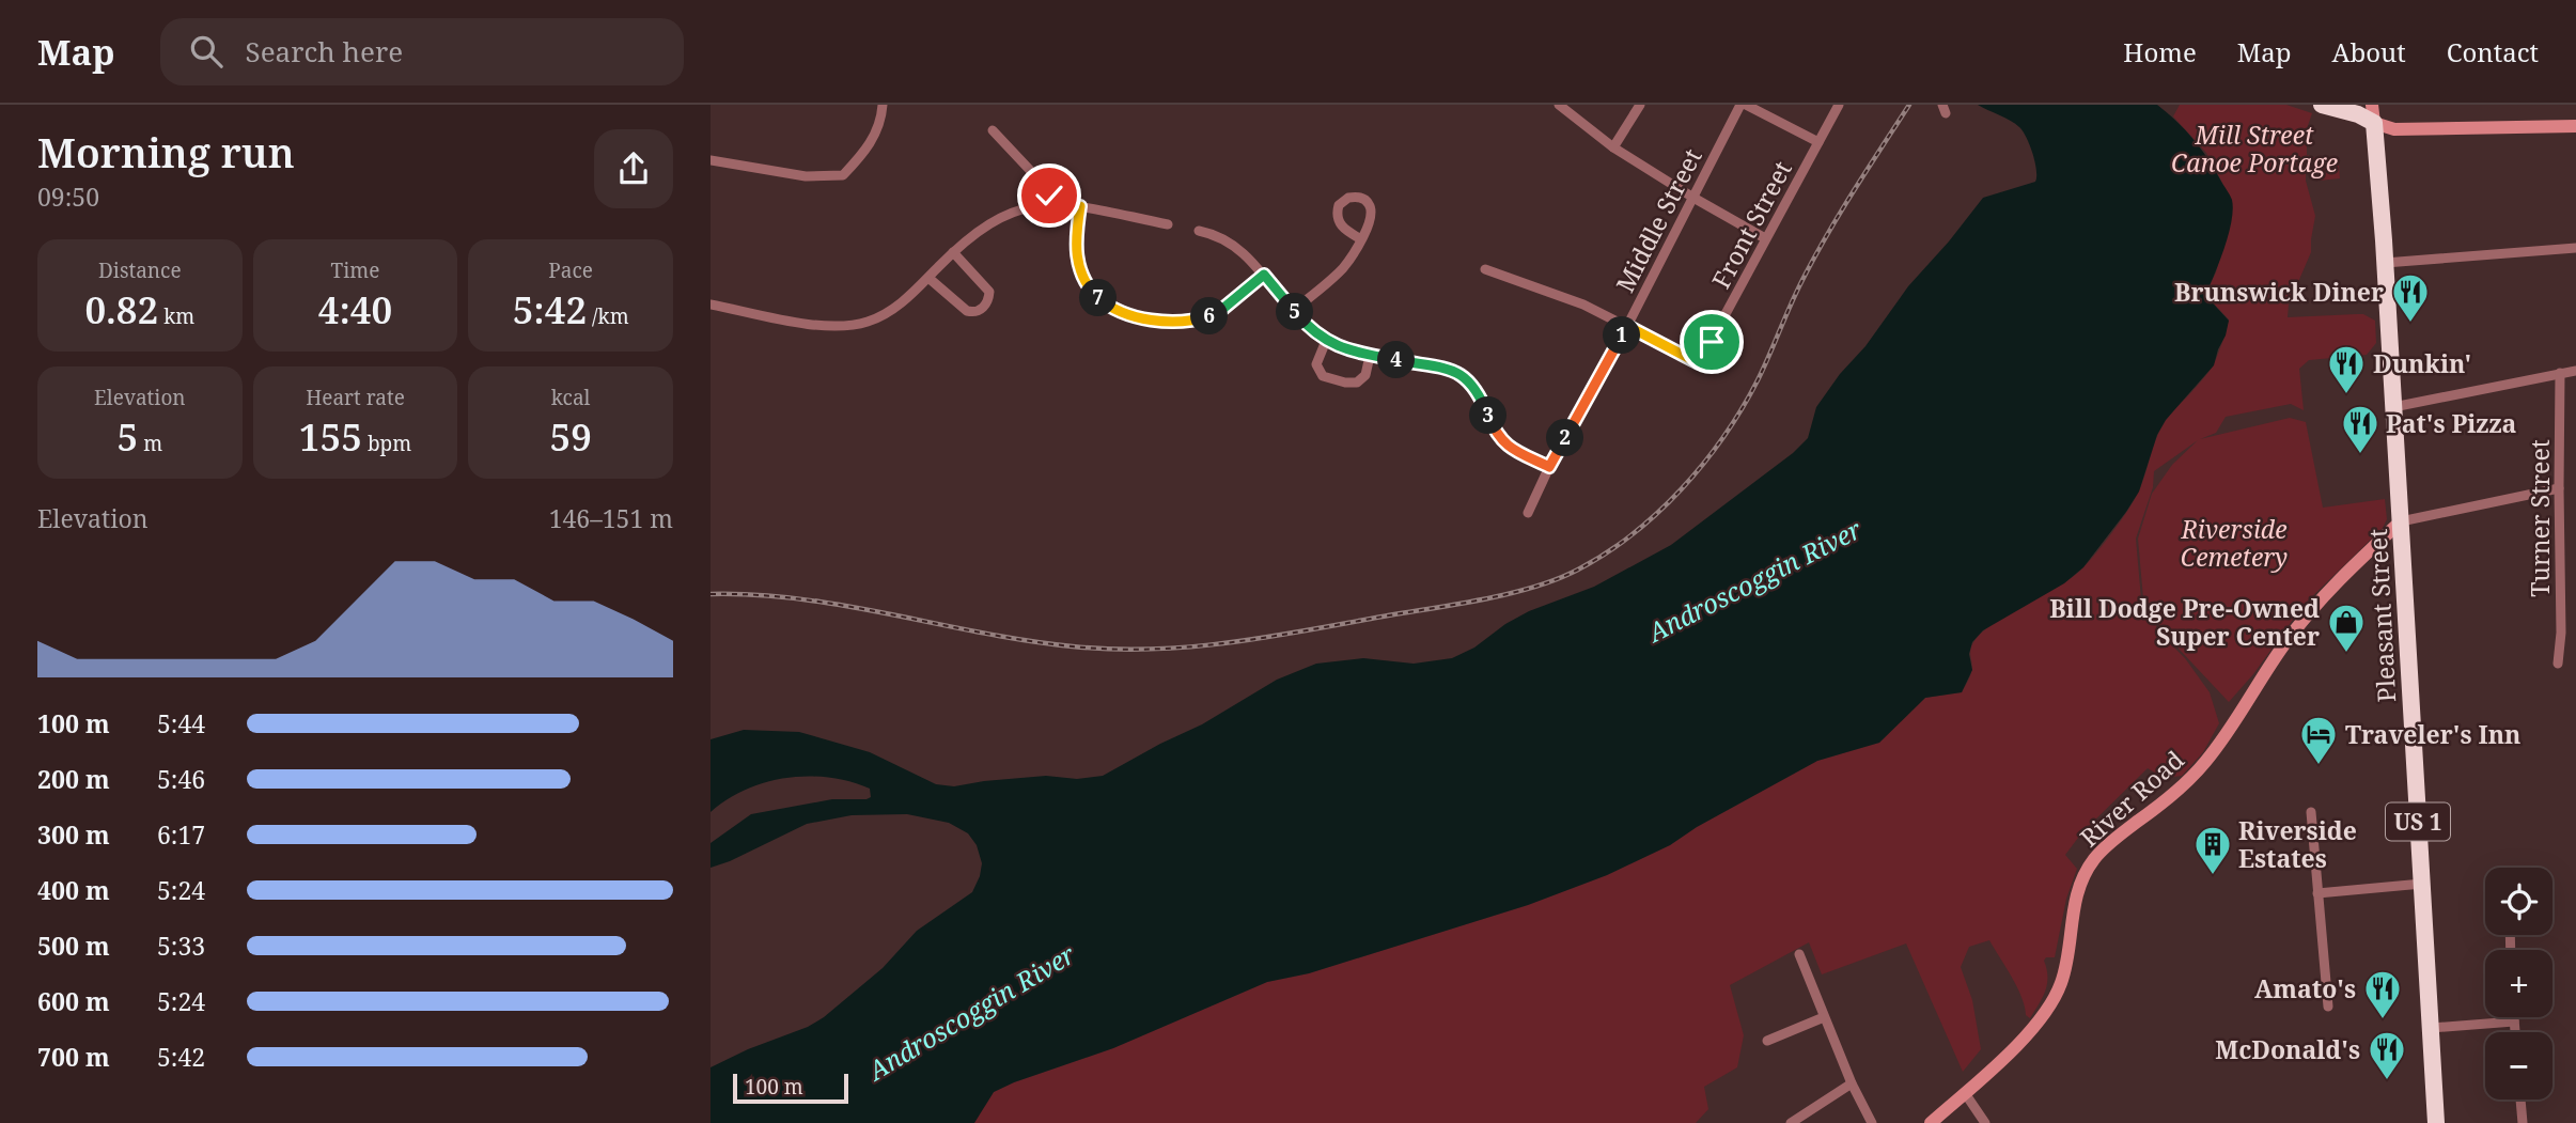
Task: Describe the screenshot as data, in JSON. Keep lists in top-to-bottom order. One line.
{"streets":{"highway":["Pleasant Street","US 1"],"street":["Middle Street","Front Street","Turner Street","River Road"]},"crossings":[["Middle Street","Front Street"],["Pleasant Street","River Road"],["Pleasant Street","US 1"]],"water":["Androscoggin River"],"parks":["Mill Street Canoe Portage","Riverside Cemetery"],"places":{"restaurant":["Brunswick Diner","Dunkin'","Pat's Pizza","Amato's","McDonald's"],"shop":["Bill Dodge Pre-Owned Super Center"],"hotel":["Traveler's Inn"],"building":["Riverside Estates"]},"scale_bar":"100 m","page":{"header":"Map","search":"Search here","nav":["Home","Map","About","Contact"],"heading":["Morning run","09:50"],"stats":[["Distance","0.82 km"],["Time","4:40"],["Pace","5:42 /km"],["Elevation","5 m"],["Heart rate","155 bpm"],["kcal","59"]],"pins":["7","5","6","1","4","3","2"],"chart":["Elevation","146–151 m"],"list":[{"name":"100 m","note":"5:44"},{"name":"200 m","note":"5:46"},{"name":"300 m","note":"6:17"},{"name":"400 m","note":"5:24"},{"name":"500 m","note":"5:33"},{"name":"600 m","note":"5:24"},{"name":"700 m","note":"5:42"}],"map_buttons":["+","−"],"scale":"100 m"}}
